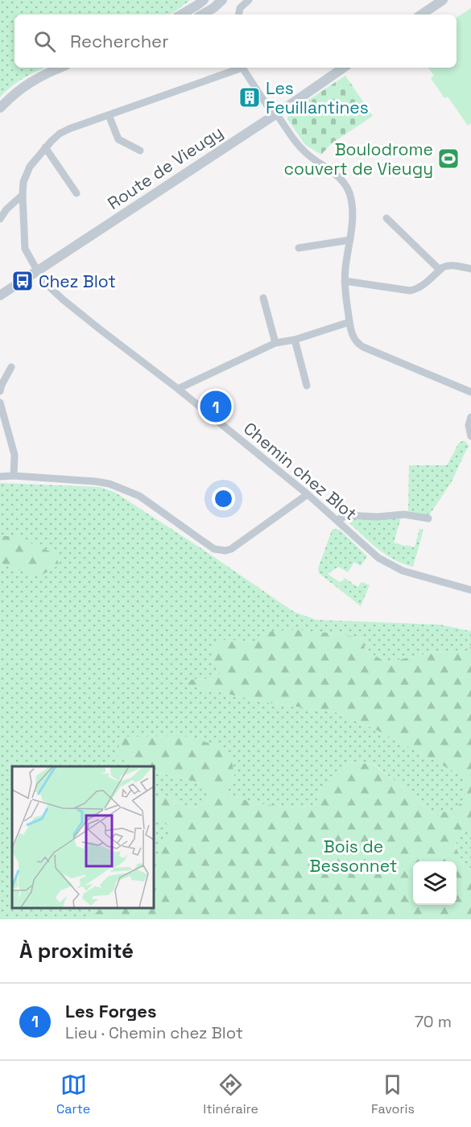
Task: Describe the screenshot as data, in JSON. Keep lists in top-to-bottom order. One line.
{"streets":{"street":["Route de Vieugy","Chemin chez Blot"]},"crossings":[["Route de Vieugy","Chemin chez Blot"]],"parks":["Bois de Bessonnet"],"places":{"building":["Les Feuillantines"],"sports":["Boulodrome couvert de Vieugy"],"bus stop":["Chez Blot"]},"page":{"search":"Rechercher","pins":"1","heading":"À proximité","list":[{"mark":"1","name":"Les Forges","note":"Lieu · Chemin chez Blot","value":"70 m"}],"nav":["Carte","Itinéraire","Favoris"]}}
